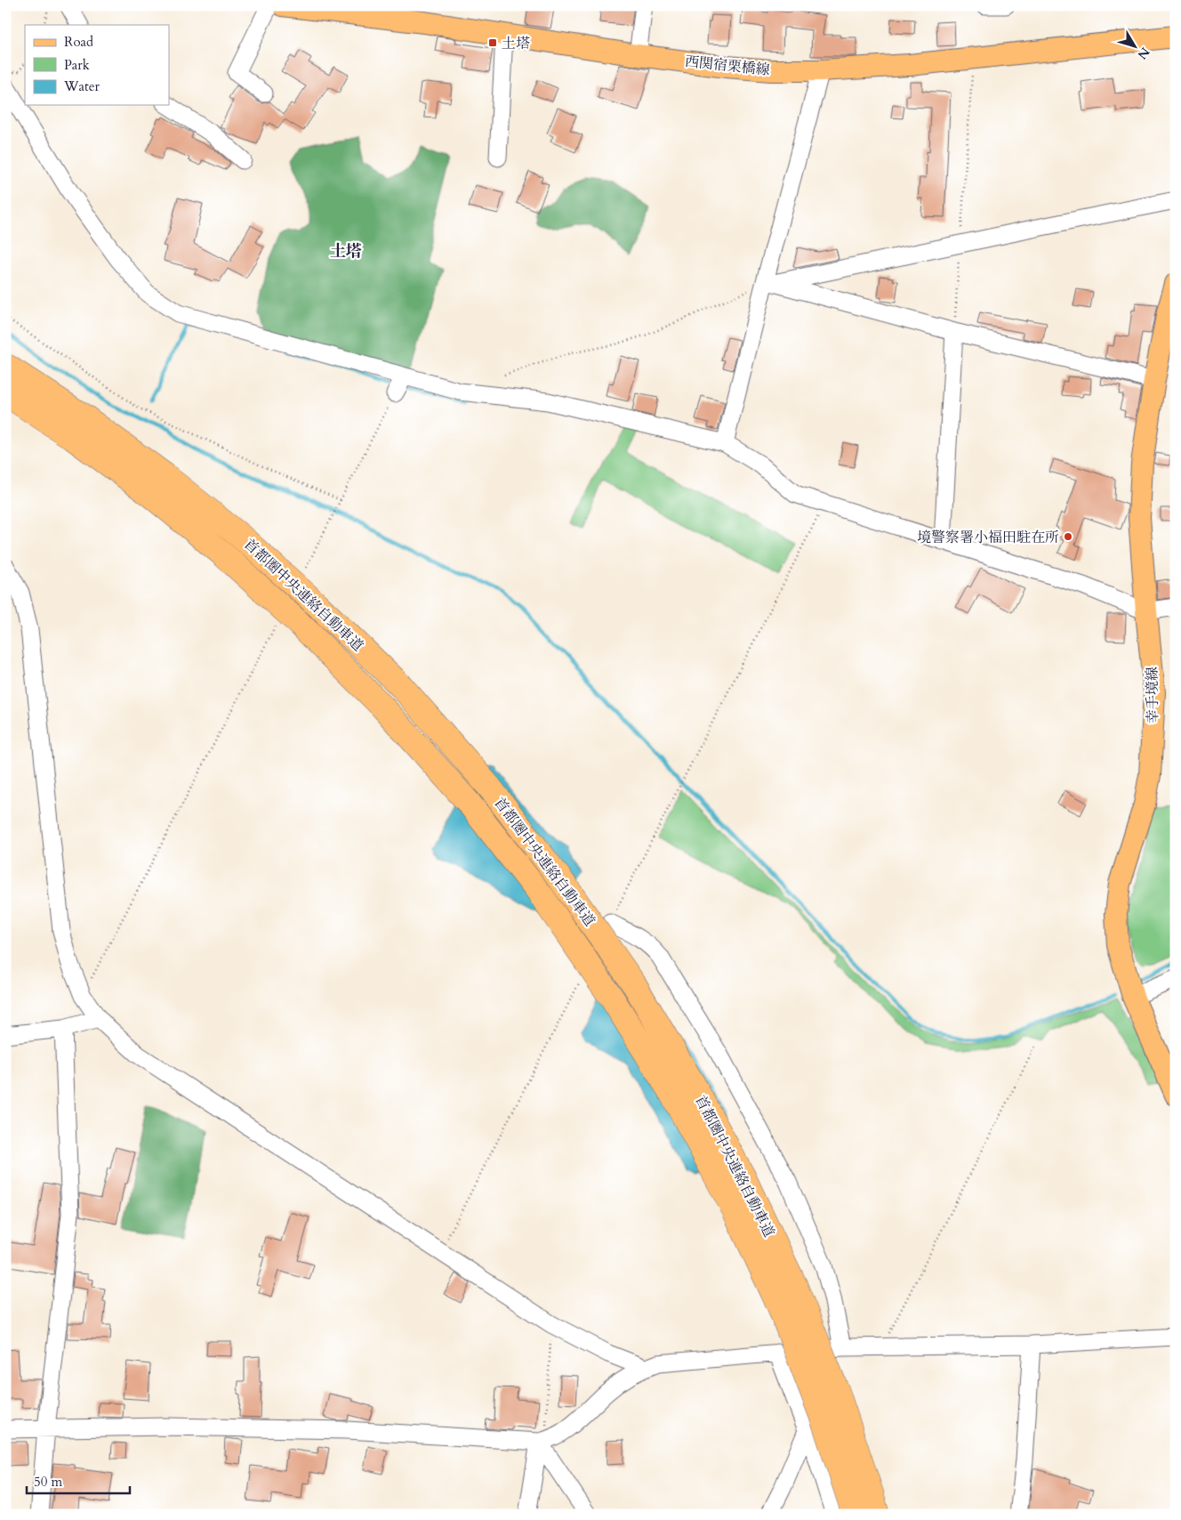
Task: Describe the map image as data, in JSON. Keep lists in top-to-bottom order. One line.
{"streets":{"highway":["首都圏中央連絡自動車道"],"main road":["西関宿栗橋線","幸手境線"]},"districts":["土塔"],"places":{"transit":["土塔"],"other":["境警察署小福田駐在所"]},"legend":["Road","Park","Water"],"scale_bar":"50 m","north":"bottom right"}
